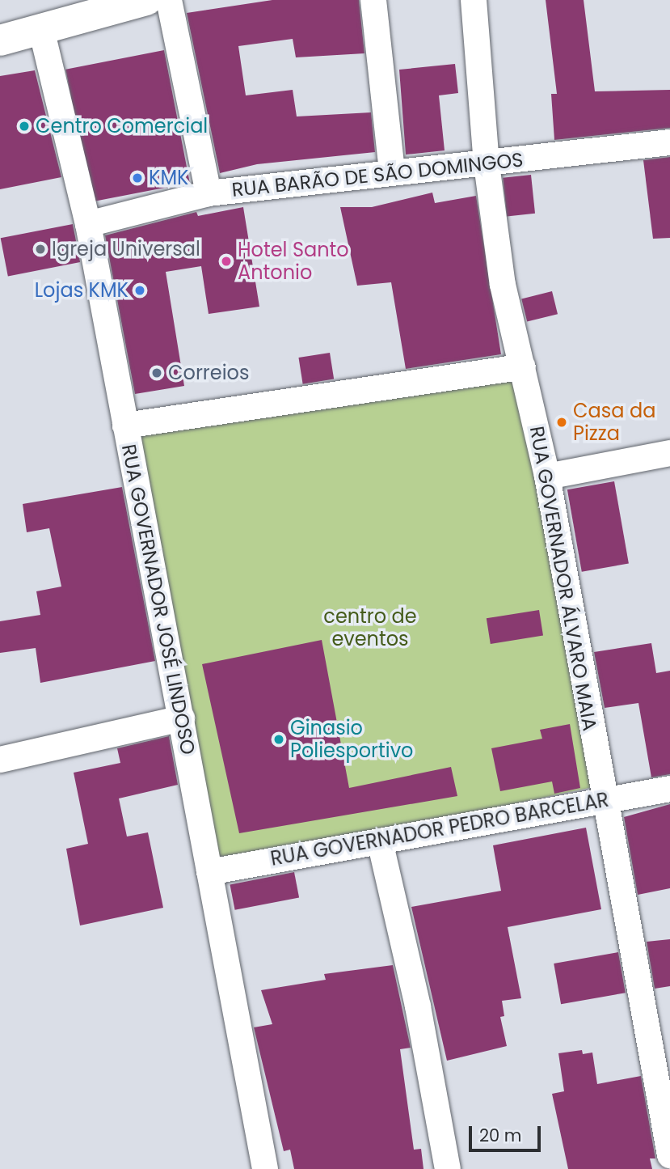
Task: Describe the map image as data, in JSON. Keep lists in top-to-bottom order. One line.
{"streets":{"street":["RUA BARÃO DE SÃO DOMINGOS","RUA GOVERNADOR ÁLVARO MAIA","RUA GOVERNADOR JOSÉ LINDOSO","RUA GOVERNADOR PEDRO BARCELAR"]},"crossings":[["RUA BARÃO DE SÃO DOMINGOS","RUA GOVERNADOR ÁLVARO MAIA"],["RUA BARÃO DE SÃO DOMINGOS","RUA GOVERNADOR JOSÉ LINDOSO"],["RUA GOVERNADOR ÁLVARO MAIA","RUA GOVERNADOR PEDRO BARCELAR"],["RUA GOVERNADOR JOSÉ LINDOSO","RUA GOVERNADOR PEDRO BARCELAR"]],"parks":["centro de eventos"],"places":["Centro Comercial","KMK","Igreja Universal","Hotel Santo Antonio","Lojas KMK","Correios","Casa da Pizza","Ginasio Poliesportivo"],"scale_bar":"20 m"}
